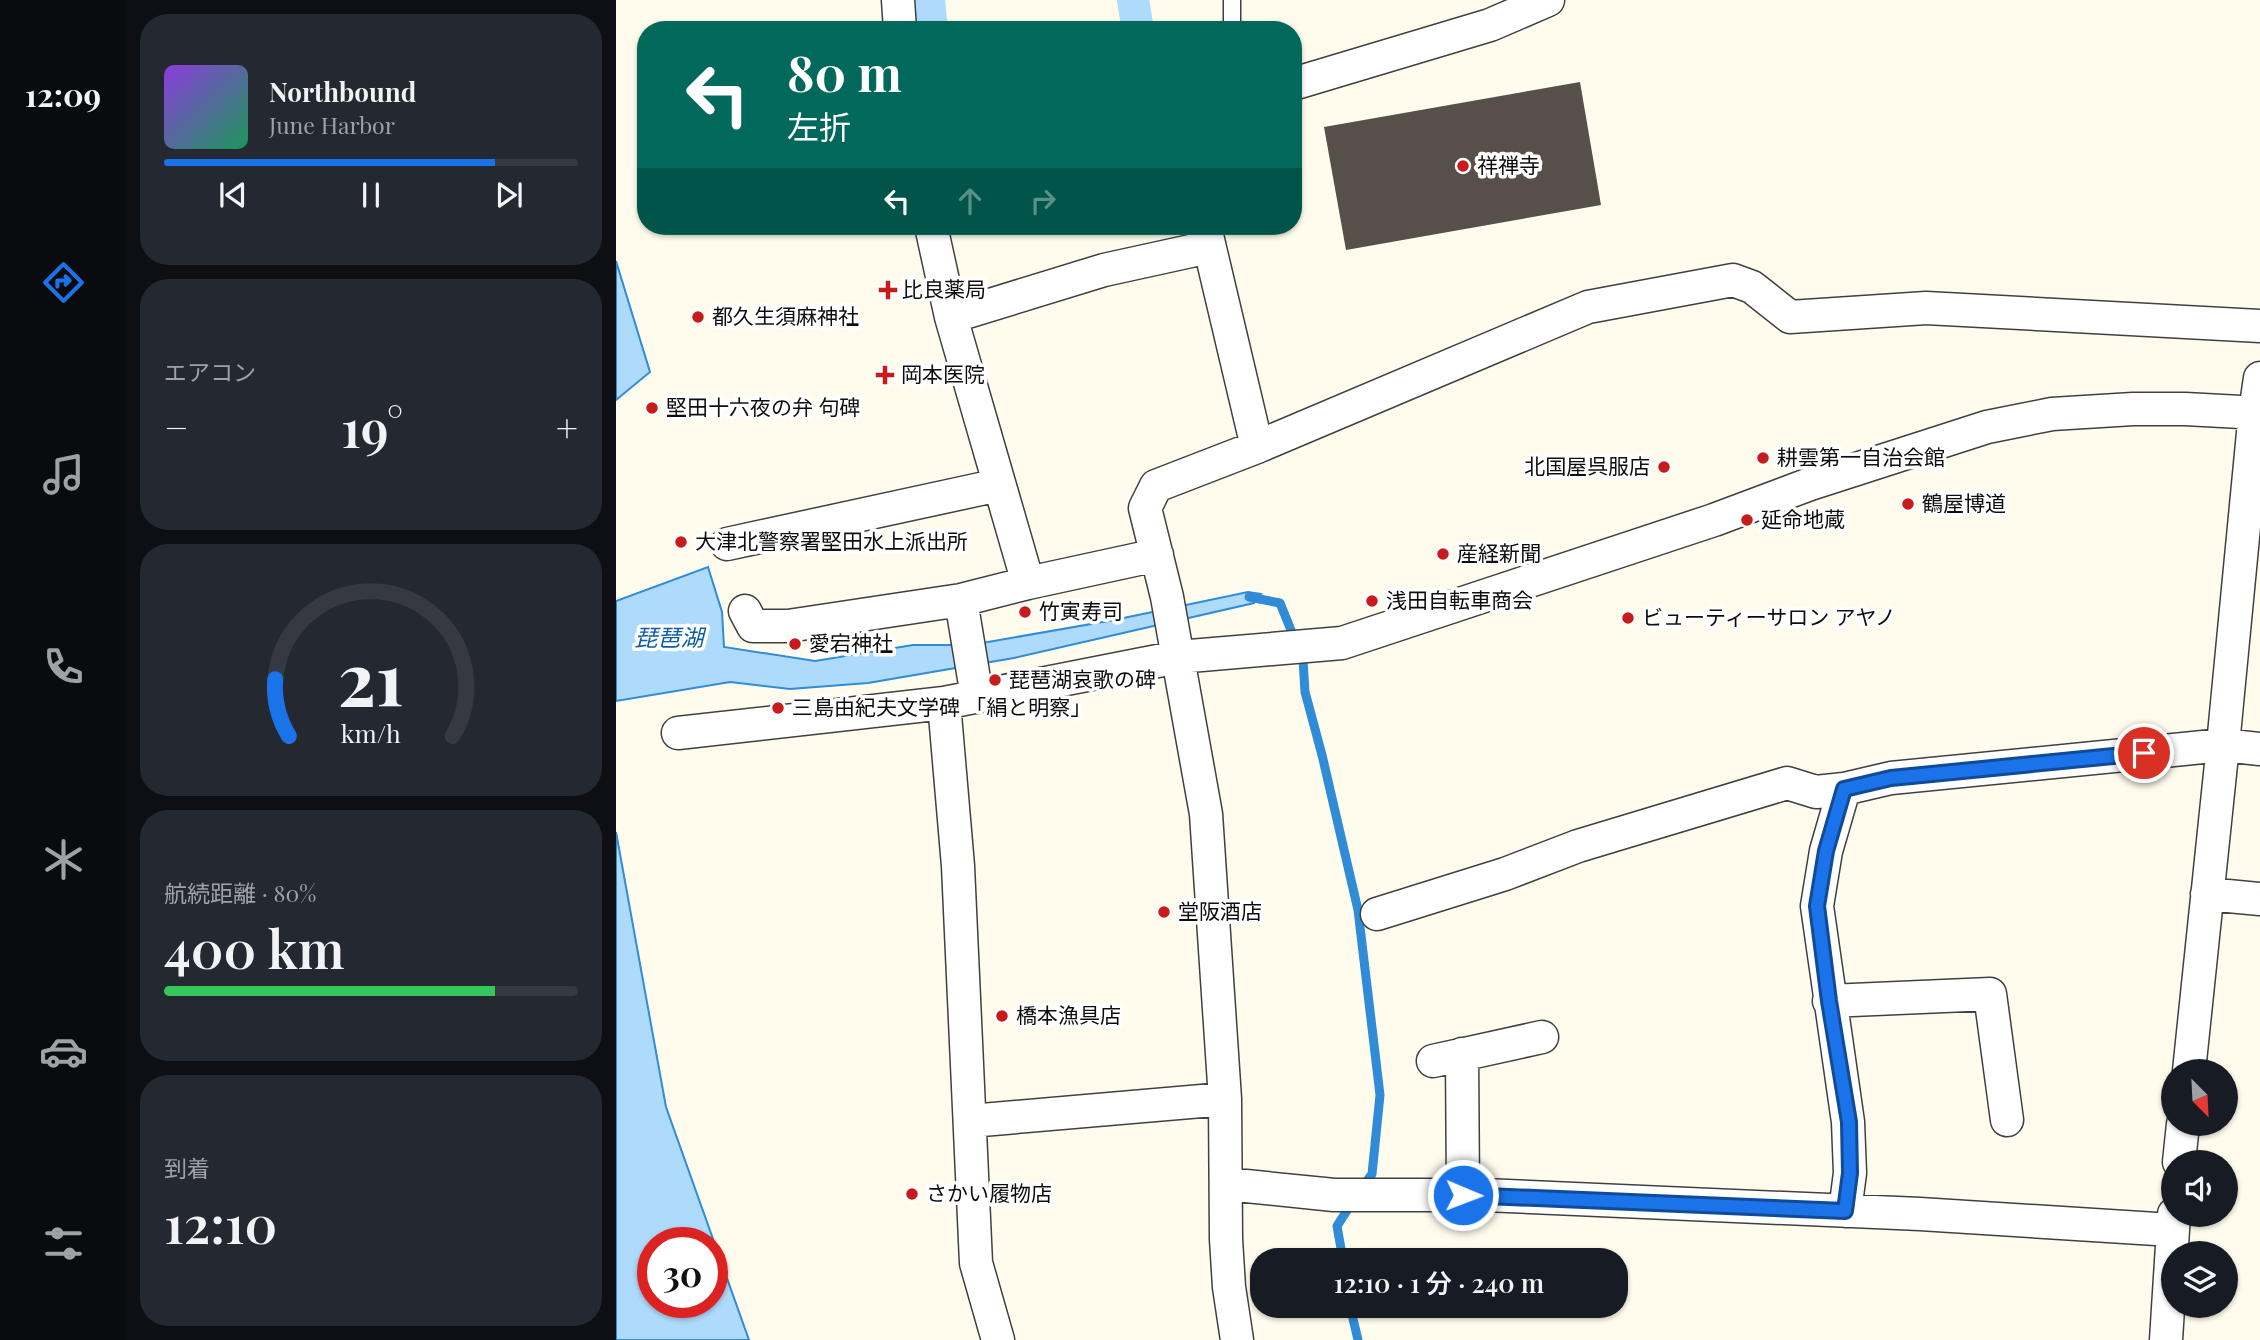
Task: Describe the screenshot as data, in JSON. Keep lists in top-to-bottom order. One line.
{"water":["琵琶湖"],"places":{"other":["祥禅寺","都久生須麻神社","堅田十六夜の弁 句碑","耕雲第一自治会館","北国屋呉服店","鶴屋博道","延命地蔵","大津北警察署堅田水上派出所","産経新聞","浅田自転車商会","竹寅寿司","ビューティーサロン アヤノ","愛宕神社","琵琶湖哀歌の碑","三島由紀夫文学碑 「絹と明察」","堂阪酒店","橋本漁具店","さかい履物店"],"health":["比良薬局","岡本医院"]},"north":"bottom right","page":{"tabs":"12:09","turn":["80 m","左折"],"song":["Northbound","June Harbor"],"tile":["エアコン",["航続距離 · 80%","400 km"],["到着","12:10"]],"heat":["−","19°","+"],"limit":"30","trip":"12:10 · 1 分 · 240 m","gauge":["21","km/h"]}}
